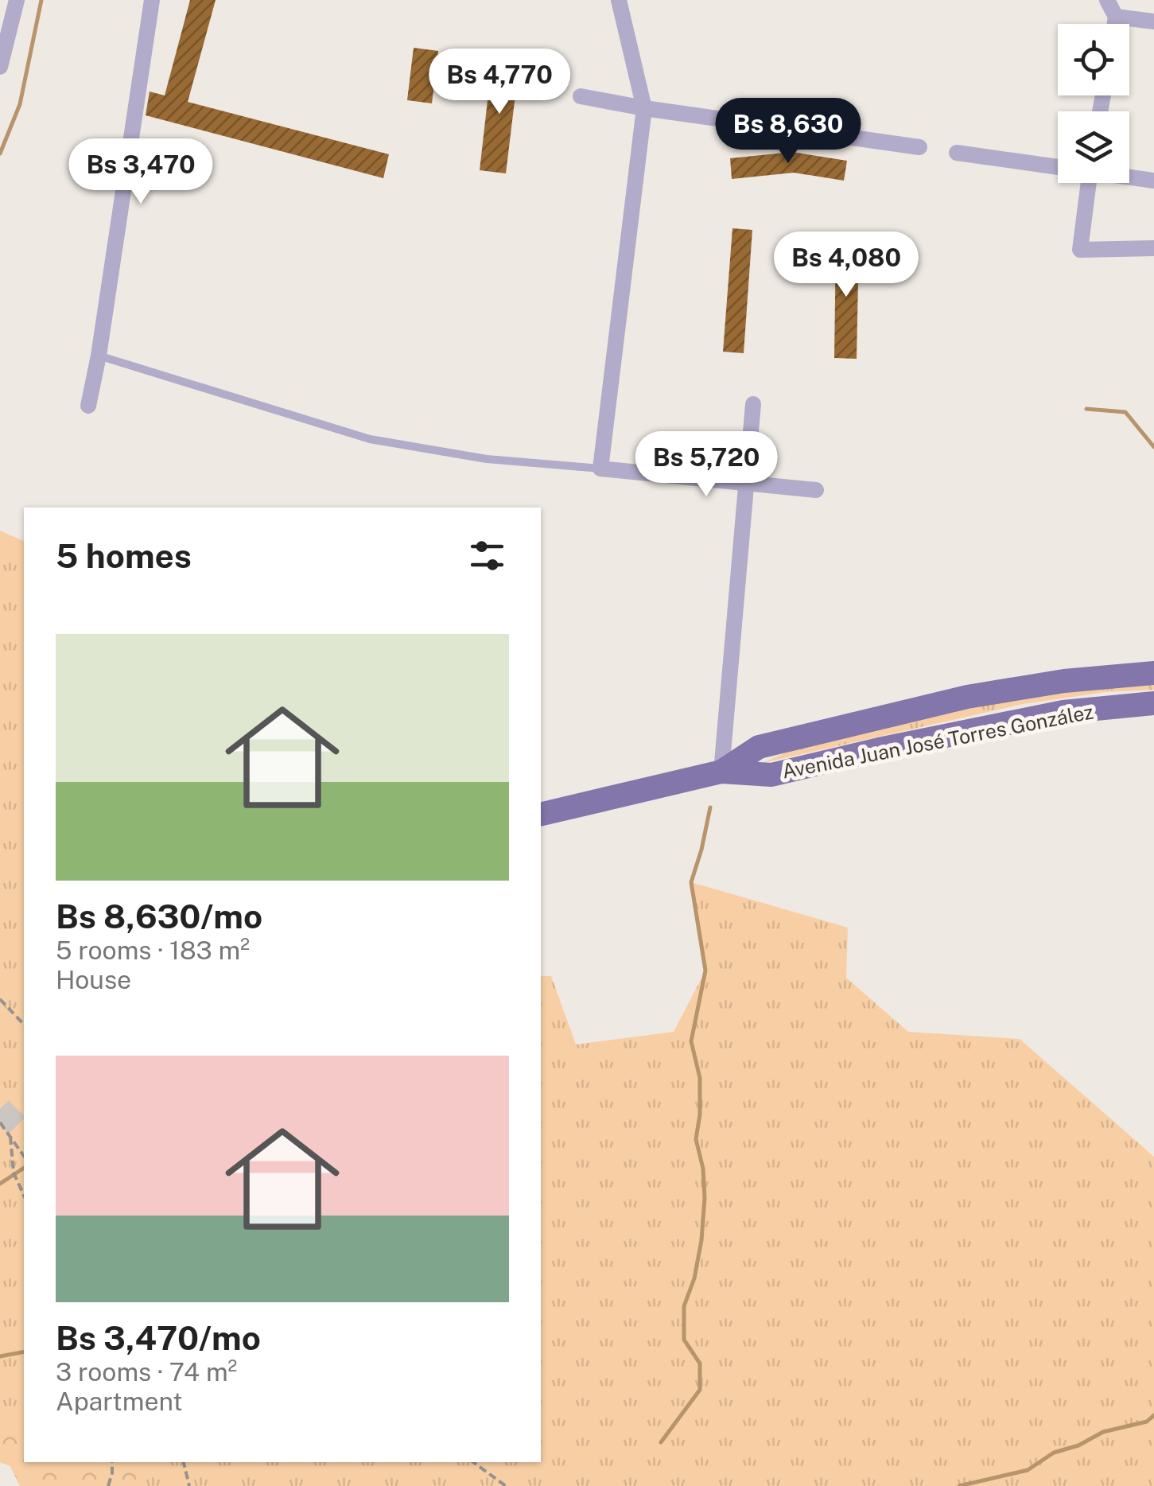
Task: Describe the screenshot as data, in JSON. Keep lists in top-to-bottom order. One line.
{"streets":{"main road":["Avenida Juan José Torres González"]},"page":{"price":["Bs 4,770","Bs 8,630","Bs 3,470","Bs 4,080","Bs 5,720"],"heading":"5 homes","list":[{"name":"Bs 8,630/mo","note":"5 rooms · 183 m² · House"},{"name":"Bs 3,470/mo","note":"3 rooms · 74 m² · Apartment"}]}}
